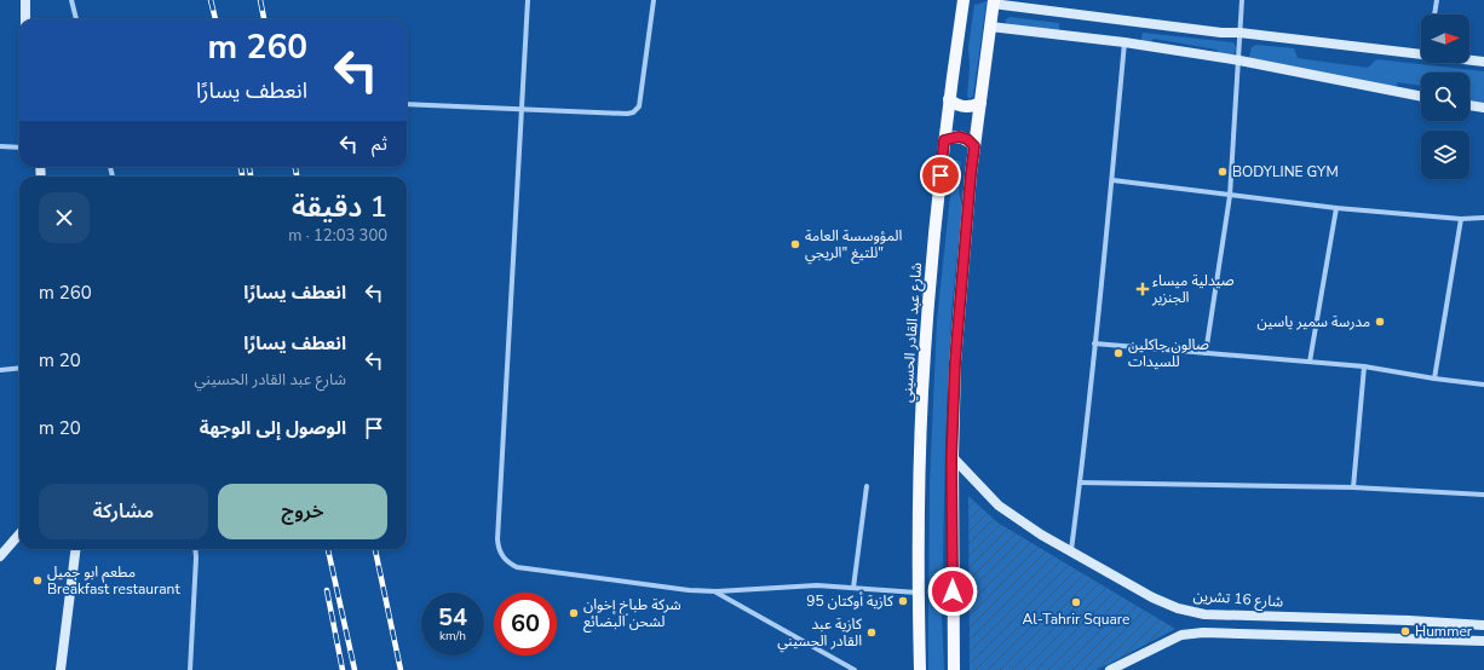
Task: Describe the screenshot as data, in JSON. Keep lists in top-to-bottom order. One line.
{"streets":{"main road":["شارع عبد القادر الحسيني"],"street":["شارع 16 تشرين"]},"places":{"other":["BODYLINE GYM","المؤوسسة العامة للتيغ \"الريجي\"","مدرسة سمير ياسين","صالون جاكلين للسيدات","مطعم ابو جميل Breakfast restaurant","كازية أوكتان 95","Al-Tahrir Square","شركة طباخ إخوان لشحن البضائع","Hummer","كازية عبد القادر الحسيني"],"health":["صيدلية ميساء الجنزير"]},"north":"right","page":{"turn":["260 m","انعطف يسارًا"],"then":"ثم","heading":["1 دقيقة","300 m · 12:03"],"list":[{"name":"انعطف يسارًا","value":"260 m"},{"name":"انعطف يسارًا","note":"شارع عبد القادر الحسيني","value":"20 m"},{"name":"الوصول إلى الوجهة","value":"20 m"}],"buttons":["خروج","مشاركة"],"speed":"54 km/h","limit":"60"}}
